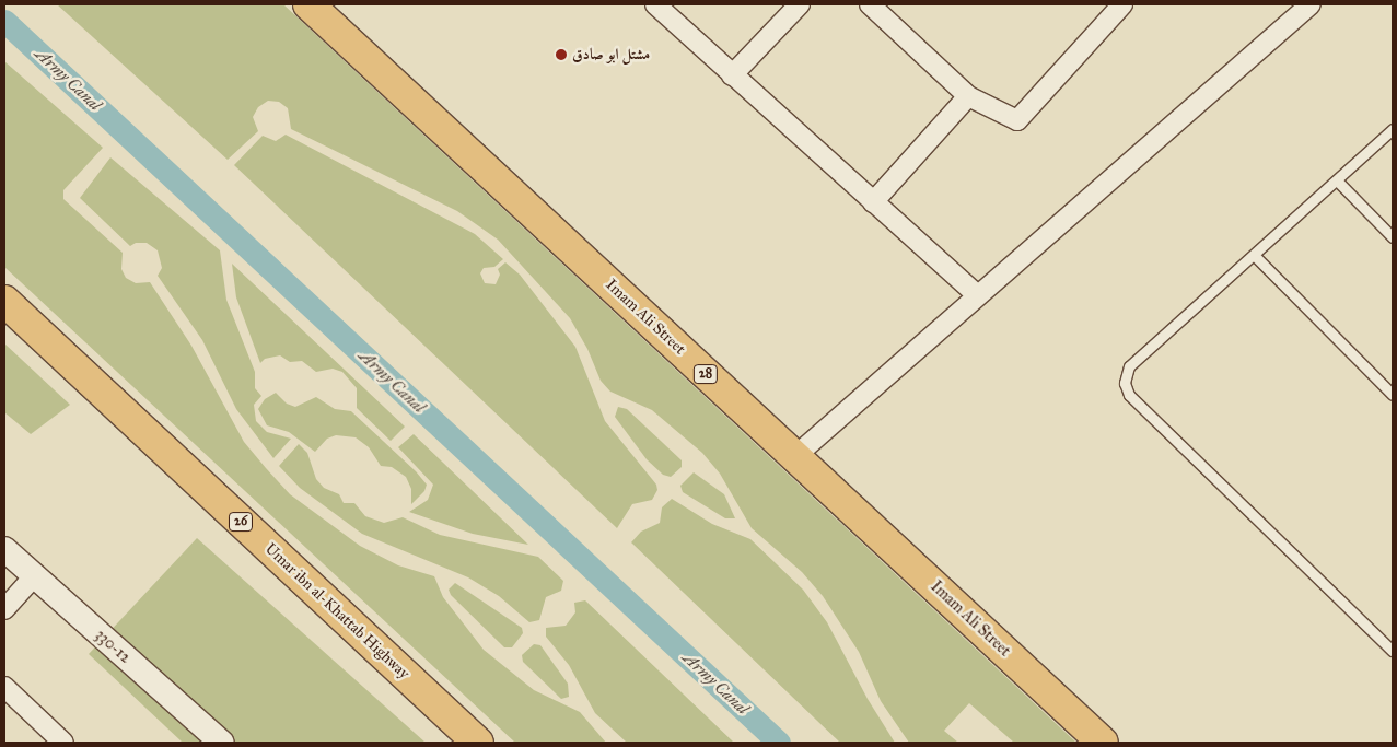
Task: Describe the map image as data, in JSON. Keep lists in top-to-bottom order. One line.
{"streets":{"highway":["Imam Ali Street","28","26","Umar ibn al-Khattab Highway"],"street":["330-12"]},"water":["Army Canal"],"places":["مشتل ابو صادق"]}
